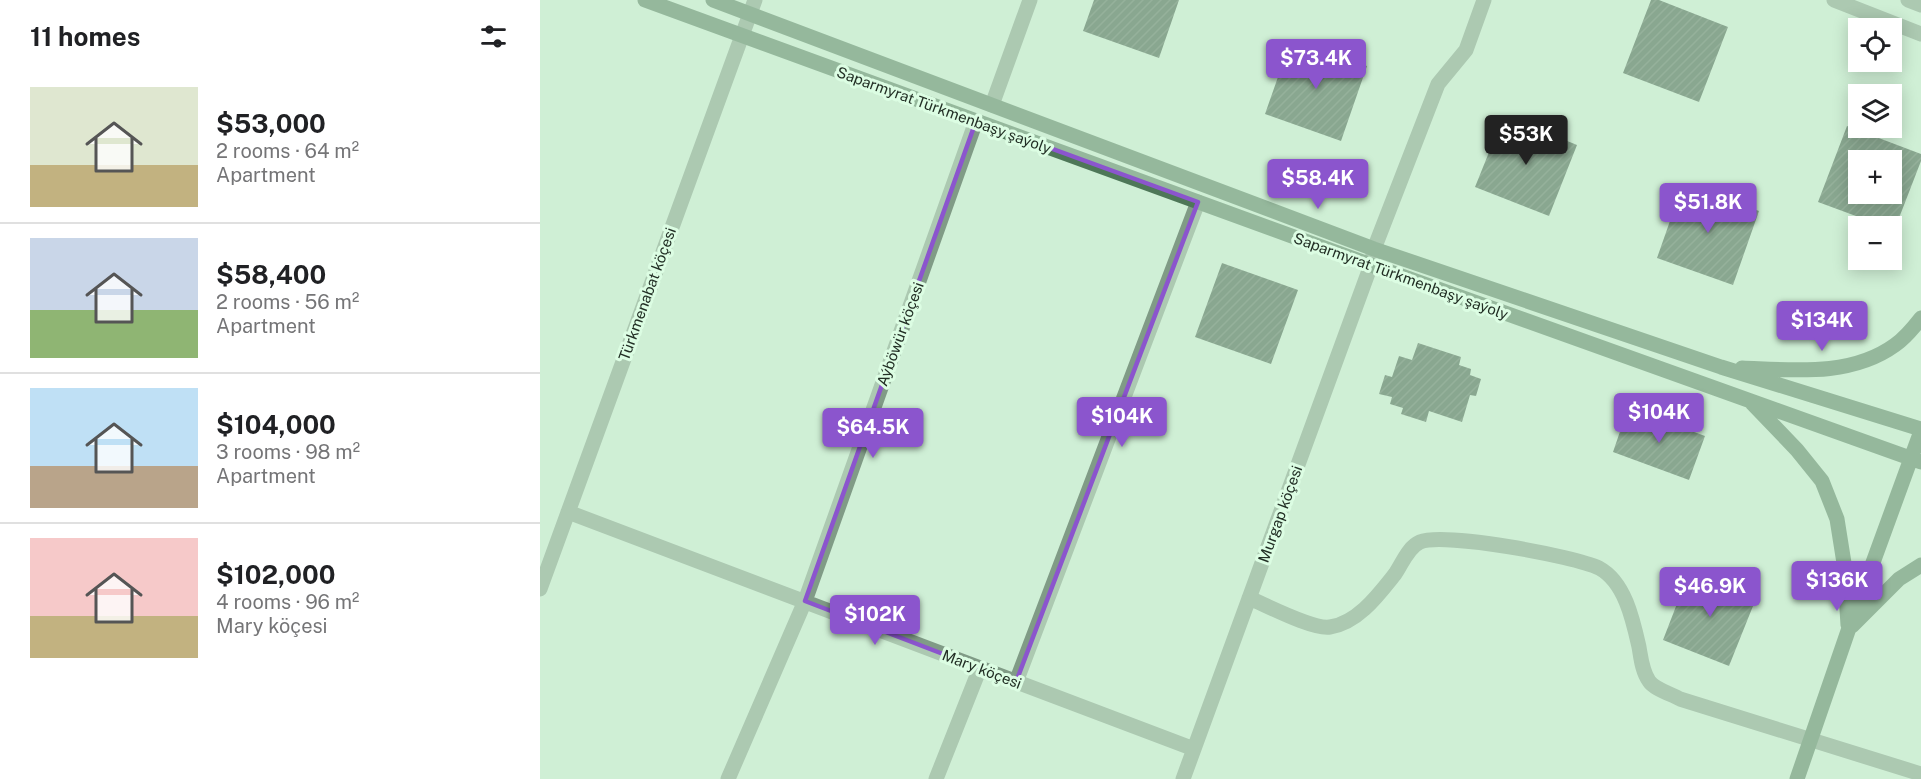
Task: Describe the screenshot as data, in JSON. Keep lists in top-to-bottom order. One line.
{"streets":{"main road":["Saparmyrat Türkmenbaşy şaýoly"],"street":["Türkmenabat köçesi","Aýböwür köçesi","Murgap köçesi","Mary köçesi"]},"crossings":[["Saparmyrat Türkmenbaşy şaýoly","Türkmenabat köçesi"],["Saparmyrat Türkmenbaşy şaýoly","Aýböwür köçesi"],["Saparmyrat Türkmenbaşy şaýoly","Murgap köçesi"],["Türkmenabat köçesi","Mary köçesi"],["Aýböwür köçesi","Mary köçesi"],["Murgap köçesi","Mary köçesi"]],"page":{"heading":"11 homes","map_buttons":["+","−"],"price":["$73.4K","$53K","$58.4K","$51.8K","$134K","$104K","$104K","$64.5K","$136K","$46.9K","$102K"],"list":[{"name":"$53,000","note":"2 rooms · 64 m² · Apartment"},{"name":"$58,400","note":"2 rooms · 56 m² · Apartment"},{"name":"$104,000","note":"3 rooms · 98 m² · Apartment"},{"name":"$102,000","note":"4 rooms · 96 m² · Mary köçesi"}]}}
